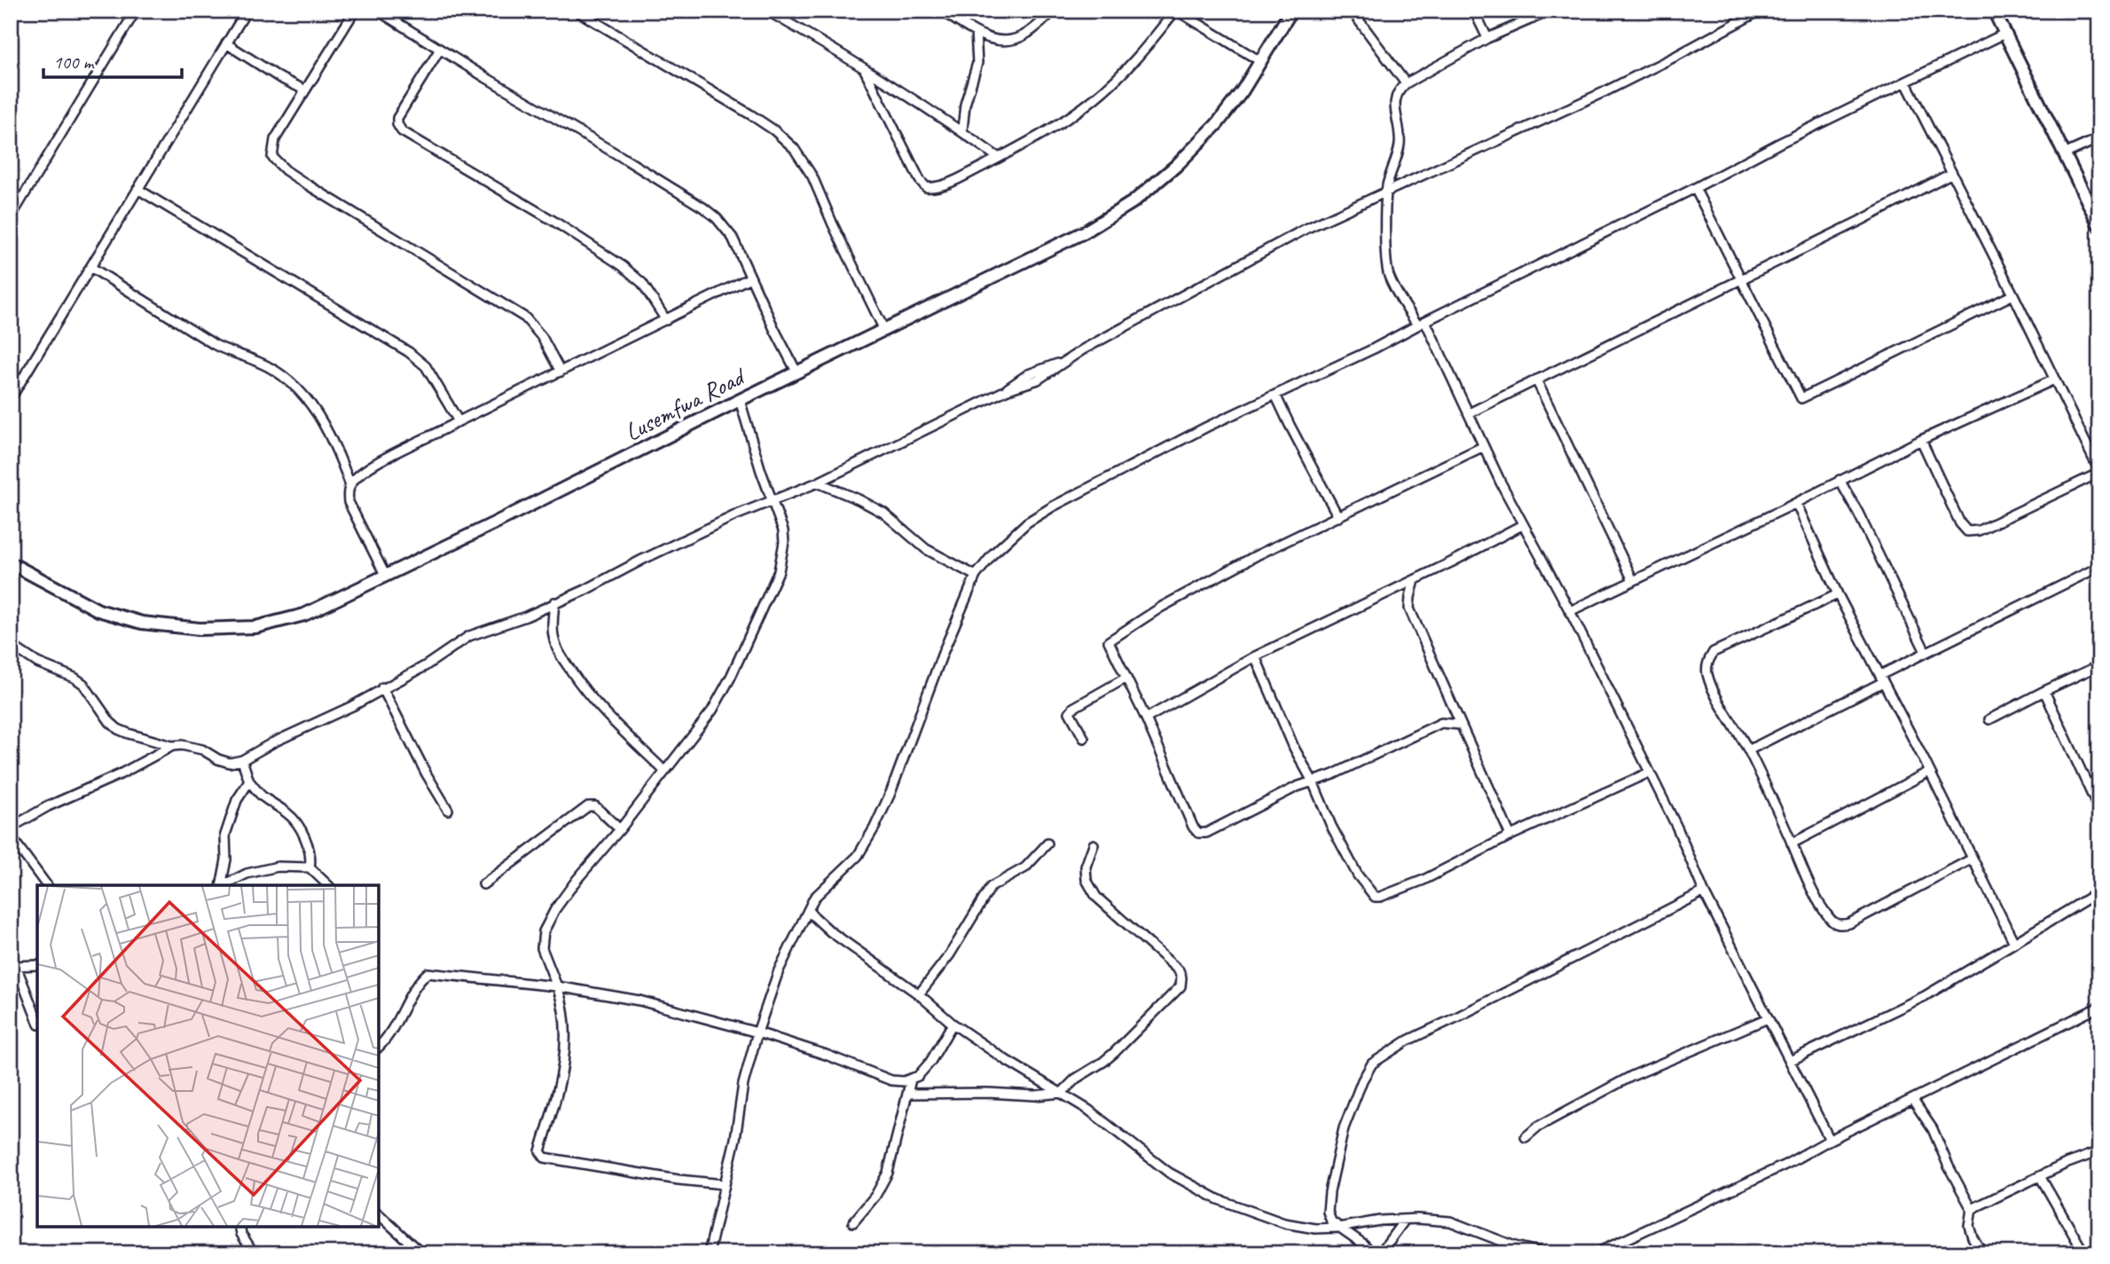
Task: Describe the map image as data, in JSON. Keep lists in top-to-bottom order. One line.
{"streets":{"street":["Lusemfwa Road"]},"scale_bar":"100 m"}
